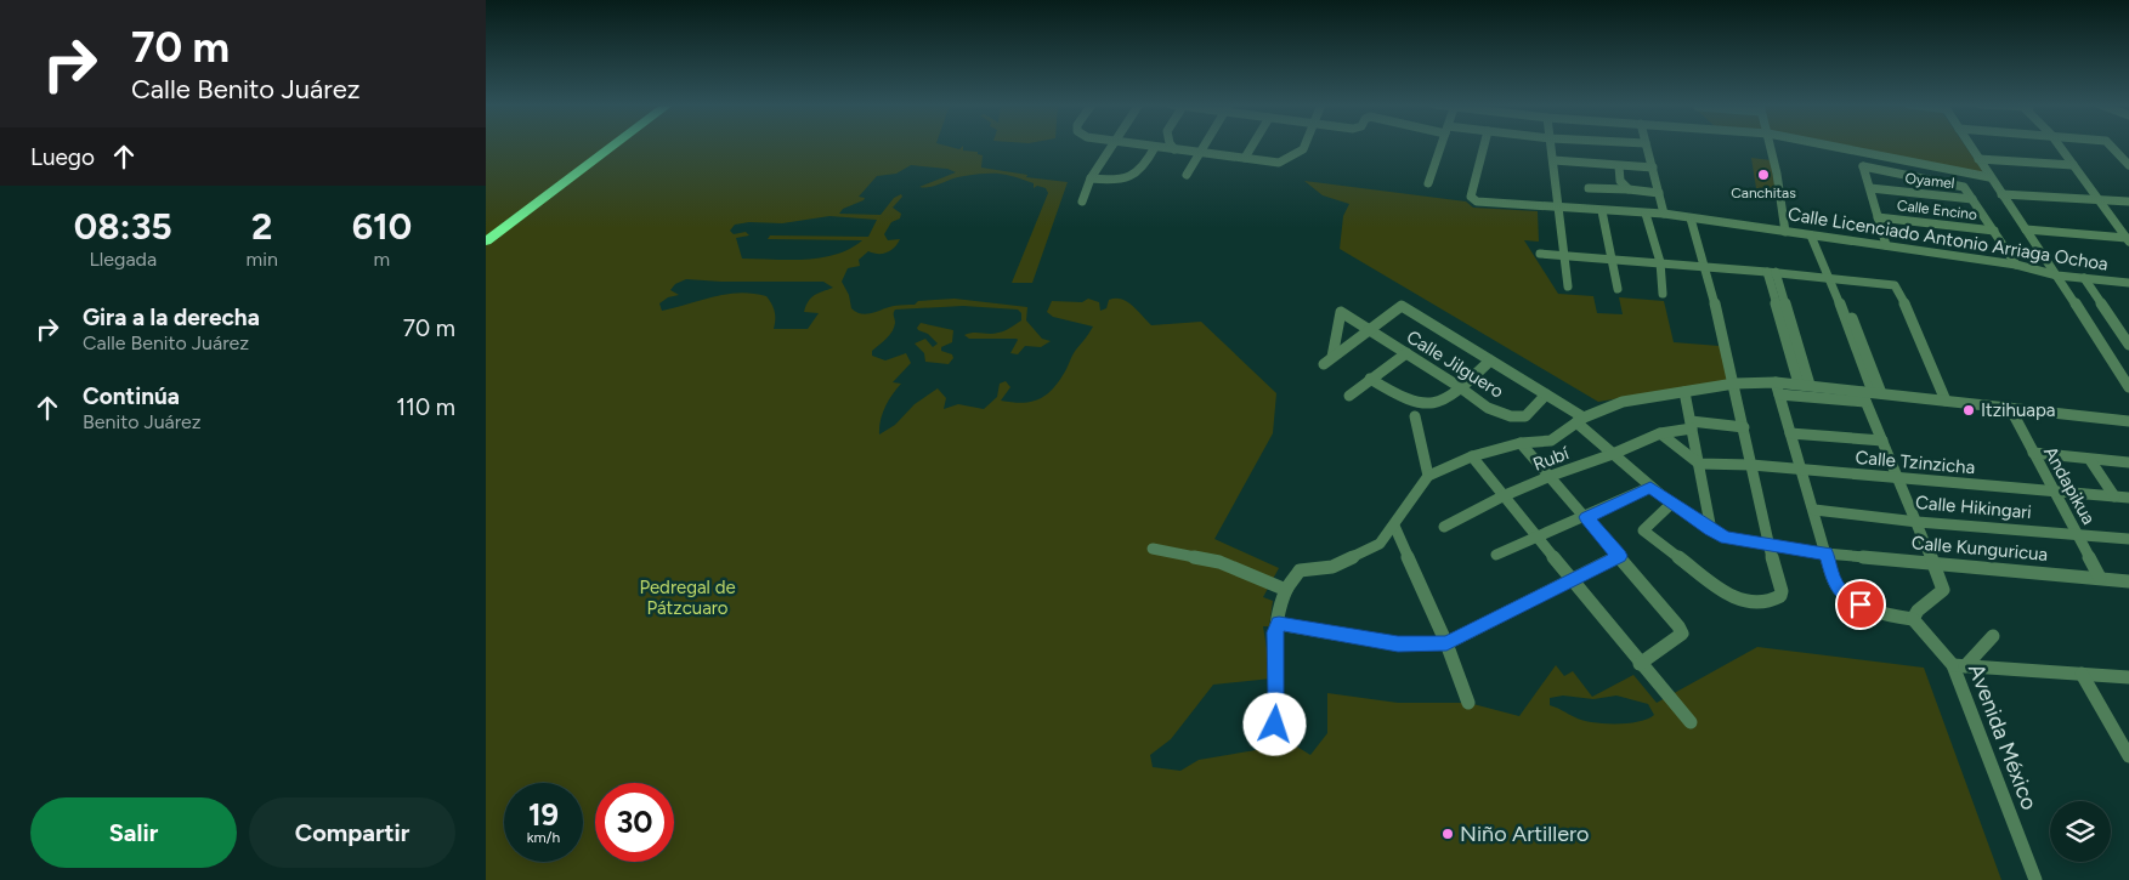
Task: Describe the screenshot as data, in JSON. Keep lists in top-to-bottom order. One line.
{"streets":{"street":["Oyamel","Calle Encino","Calle Licenciado Antonio Arriaga Ochoa","Calle Jilguero","Rubí","Calle Tzinzicha","Andapikua","Calle Hikingari","Calle Kunguricua","Avenida México"]},"crossings":[["Calle Jilguero","Calle Kunguricua"],["Rubí","Calle Kunguricua"],["Calle Tzinzicha","Andapikua"],["Andapikua","Calle Hikingari"],["Andapikua","Calle Kunguricua"]],"parks":["Pedregal de Pátzcuaro"],"places":["Canchitas","Itzihuapa","Niño Artillero"],"page":{"turn":["70 m","Calle Benito Juárez"],"then":"Luego","eta":["08:35","Llegada","2","min","610","m"],"list":[{"name":"Gira a la derecha","note":"Calle Benito Juárez","value":"70 m"},{"name":"Continúa","note":"Benito Juárez","value":"110 m"}],"speed":"19 km/h","limit":"30","buttons":["Salir","Compartir"]}}
